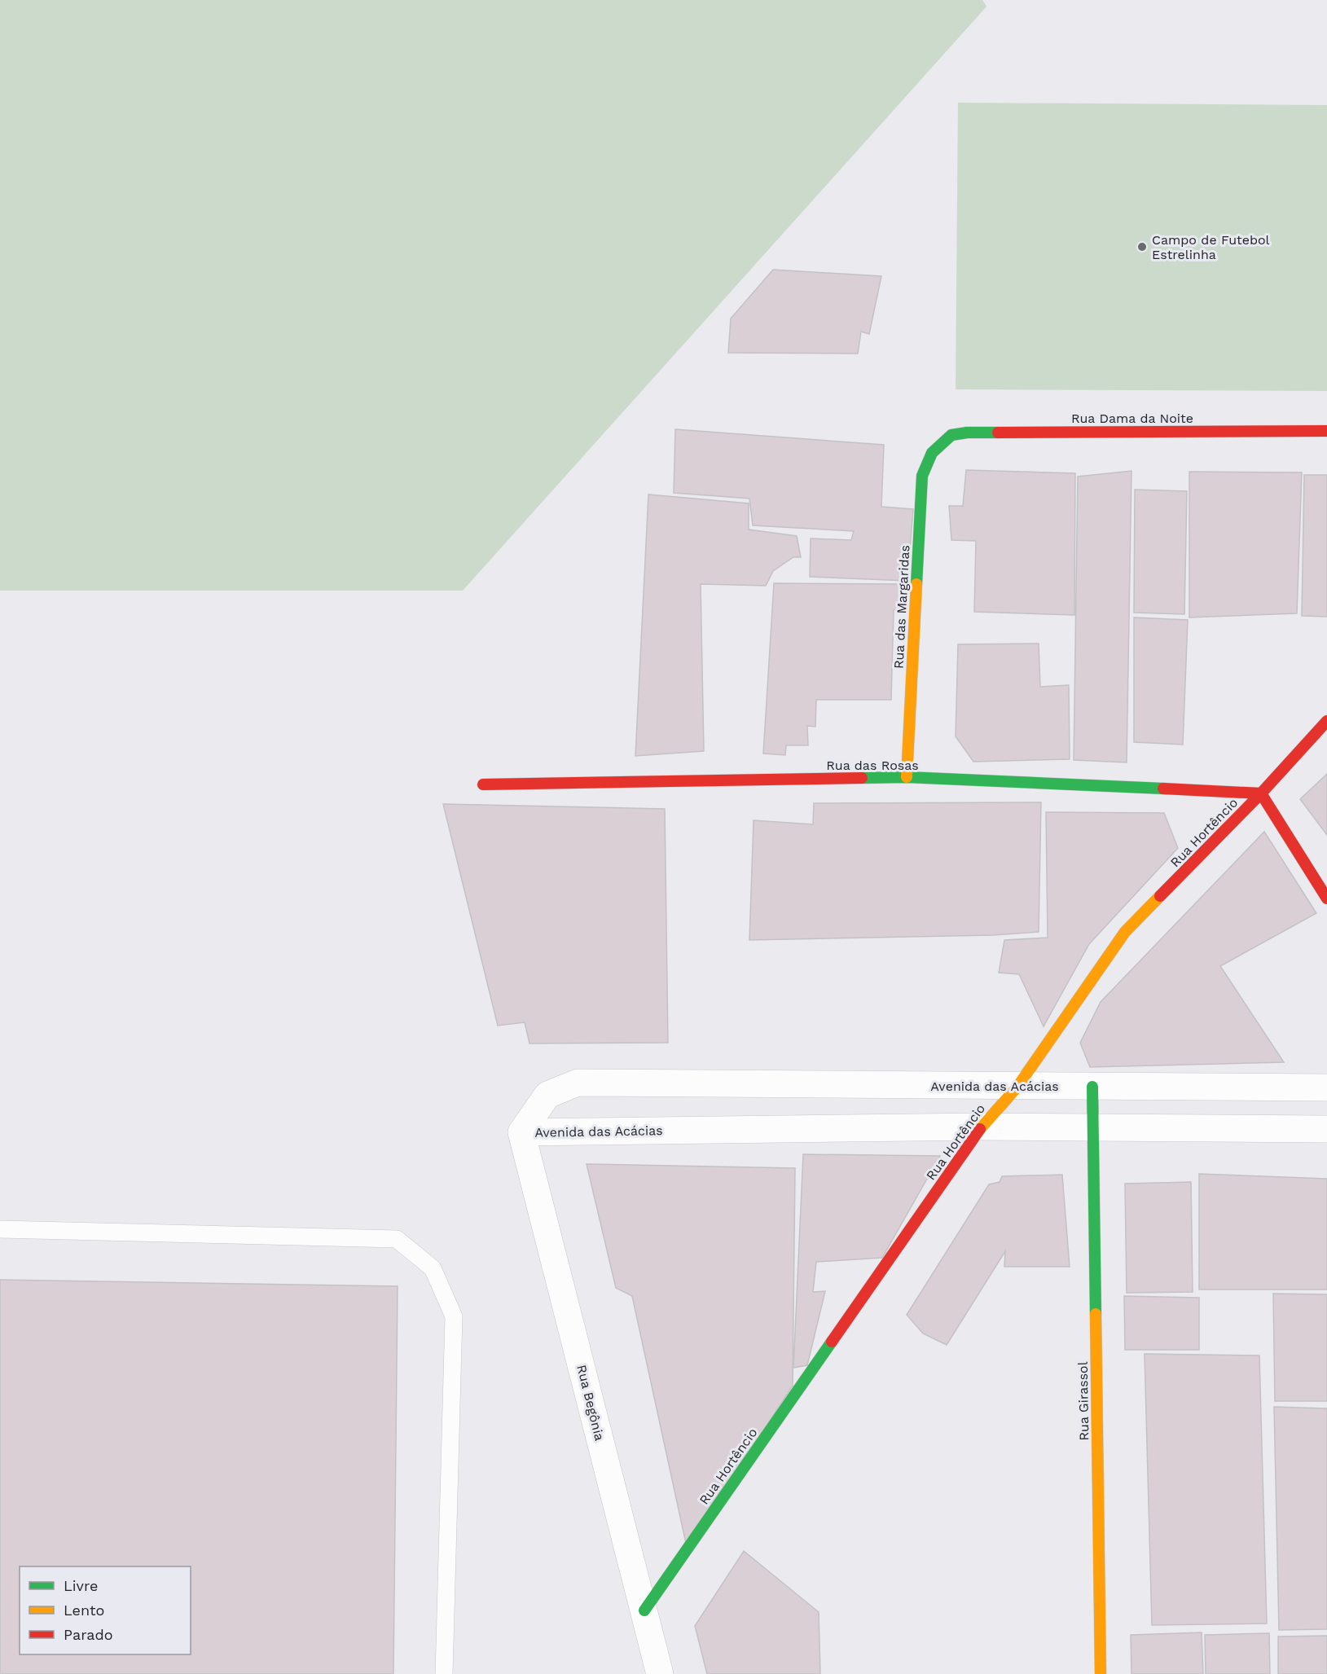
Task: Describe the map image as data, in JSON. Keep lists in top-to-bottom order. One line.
{"streets":{"street":["Rua Dama da Noite","Rua das Margaridas","Rua das Rosas","Rua Hortêncio","Avenida das Acácias","Rua Girassol","Rua Begônia"]},"crossings":[["Rua Dama da Noite","Rua das Margaridas"],["Rua das Margaridas","Rua das Rosas"],["Rua das Rosas","Rua Hortêncio"],["Rua Hortêncio","Avenida das Acácias"],["Rua Hortêncio","Rua Begônia"],["Avenida das Acácias","Rua Girassol"],["Avenida das Acácias","Rua Begônia"]],"places":["Campo de Futebol Estrelinha"],"legend":["Livre","Lento","Parado"]}
